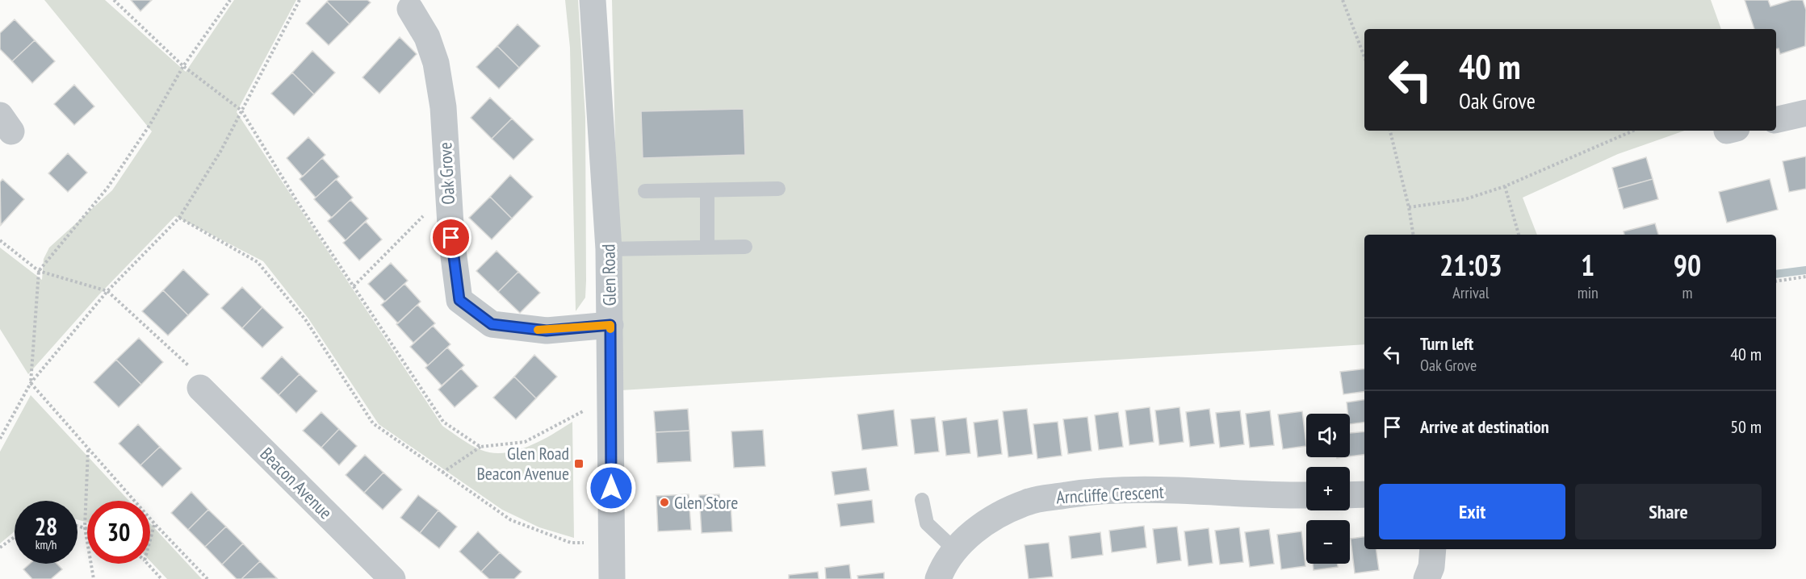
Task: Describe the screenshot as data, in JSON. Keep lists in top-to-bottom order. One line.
{"streets":{"street":["Oak Grove","Glen Road","Beacon Avenue","Arncliffe Crescent"]},"crossings":[["Oak Grove","Glen Road"]],"places":{"transit":["Glen Road Beacon Avenue"],"other":["Glen Store"]},"page":{"turn":["40 m","Oak Grove"],"eta":["21:03","Arrival","1","min","90","m"],"list":[{"name":"Turn left","note":"Oak Grove","value":"40 m"},{"name":"Arrive at destination","value":"50 m"}],"map_buttons":["+","−"],"buttons":["Exit","Share"],"speed":"28 km/h","limit":"30"}}
